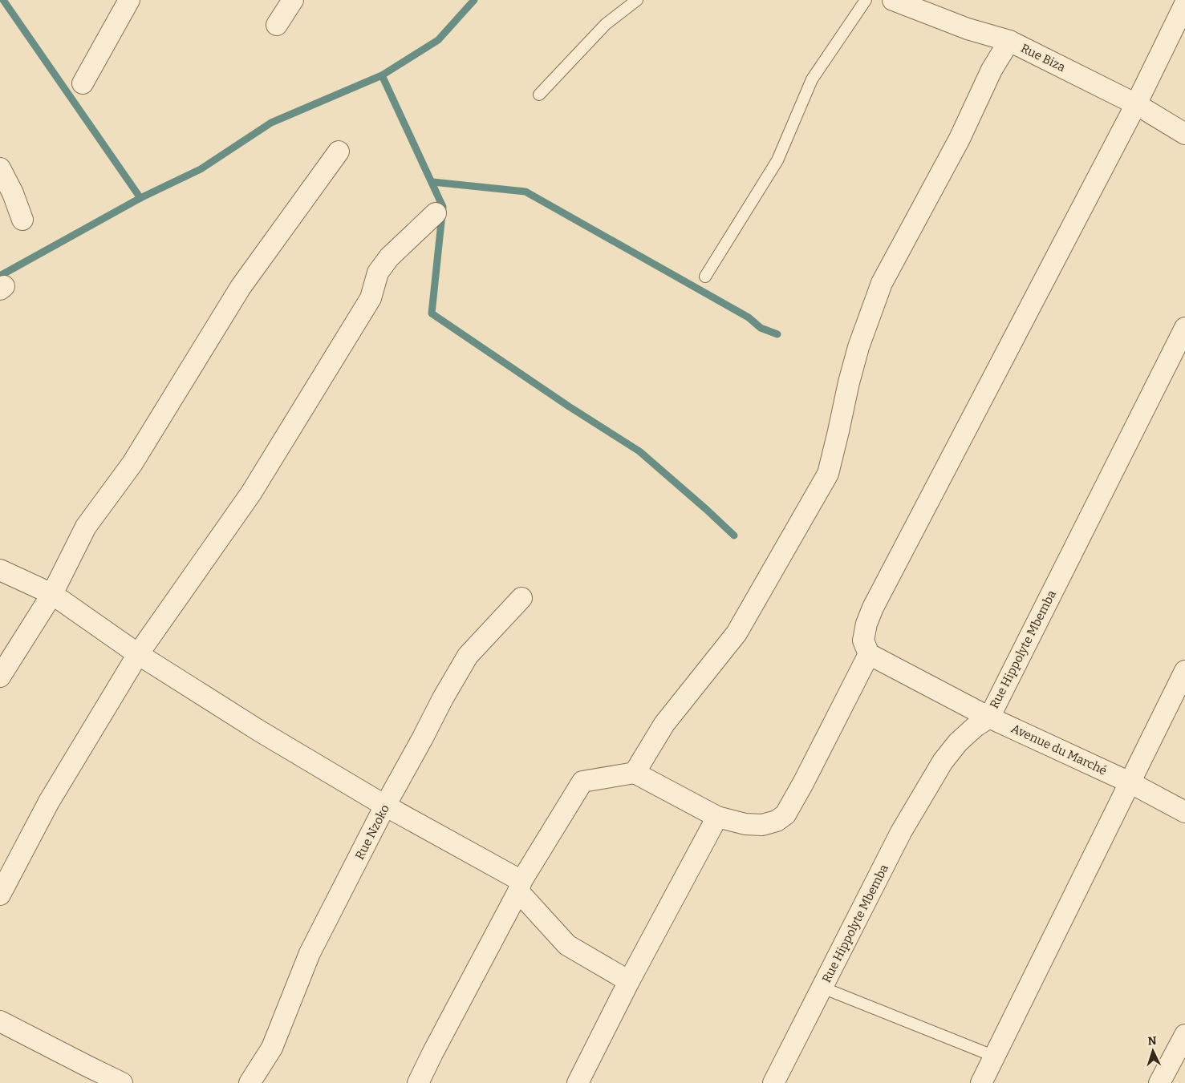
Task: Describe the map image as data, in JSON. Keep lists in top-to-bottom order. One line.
{"streets":{"street":["Rue Biza","Rue Hippolyte Mbemba","Avenue du Marché","Rue Nzoko"]},"crossings":[["Rue Hippolyte Mbemba","Avenue du Marché"]],"north":"top"}
